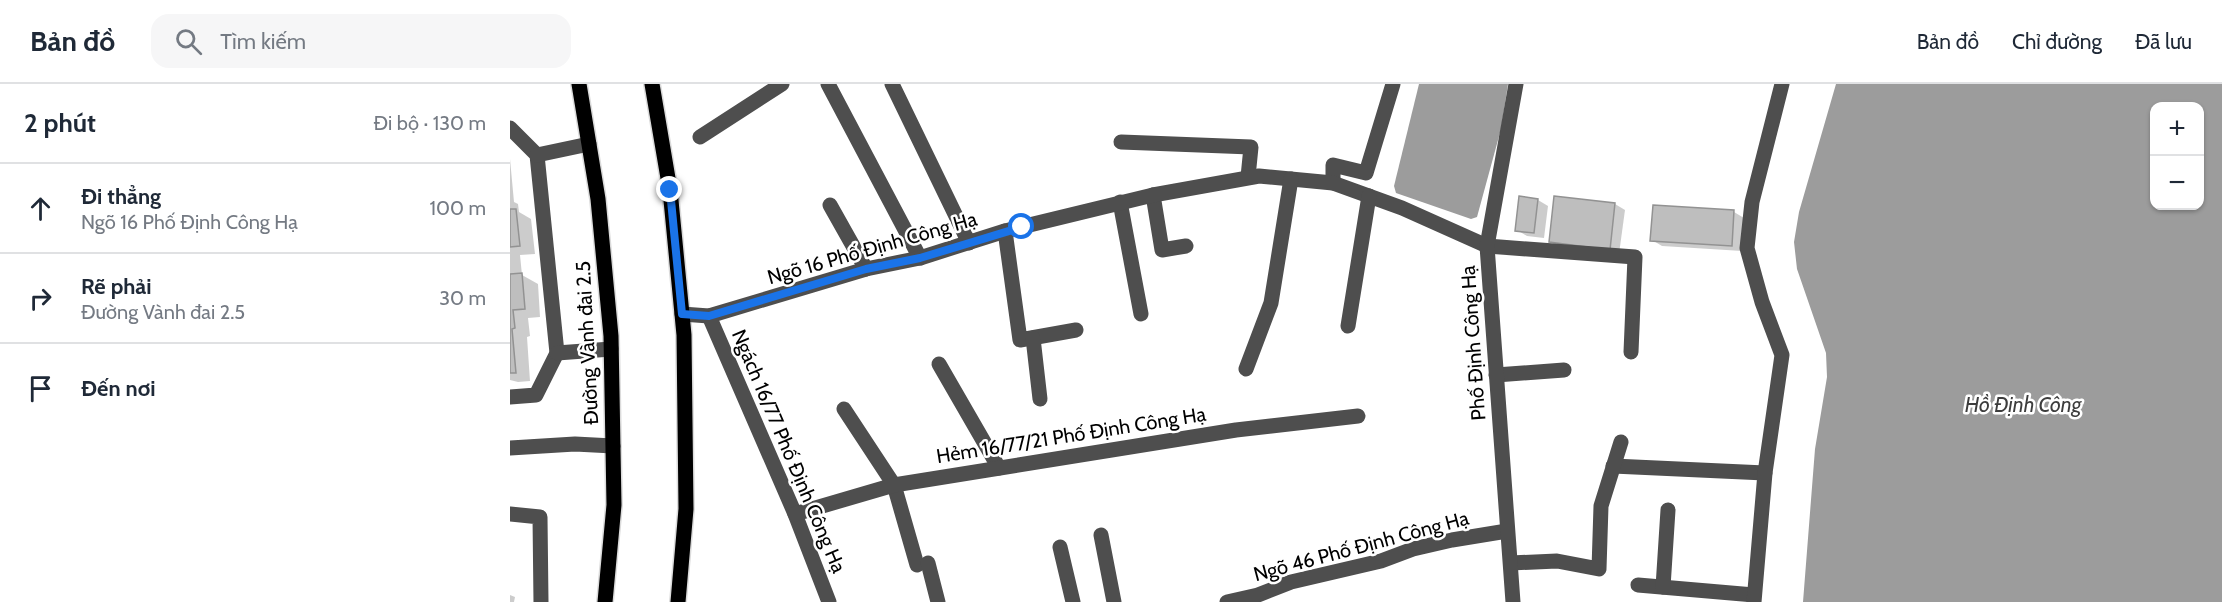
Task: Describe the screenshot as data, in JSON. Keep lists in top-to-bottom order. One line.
{"streets":{"main road":["Đường Vành đai 2.5"],"street":["Ngõ 16 Phố Định Công Hạ","Phố Định Công Hạ","Hẻm 16/77/21 Phố Định Công Hạ","Ngách 16/77 Phố Định Công Hạ","Ngõ 46 Phố Định Công Hạ"]},"crossings":[["Ngõ 16 Phố Định Công Hạ","Phố Định Công Hạ"],["Ngõ 16 Phố Định Công Hạ","Ngách 16/77 Phố Định Công Hạ"],["Phố Định Công Hạ","Ngõ 46 Phố Định Công Hạ"],["Hẻm 16/77/21 Phố Định Công Hạ","Ngách 16/77 Phố Định Công Hạ"]],"water":["Hồ Định Công"],"page":{"header":"Bản đồ","search":"Tìm kiếm","nav":["Bản đồ","Chỉ đường","Đã lưu"],"heading":["2 phút","Đi bộ · 130 m"],"map_buttons":["+","−"],"list":[["Đi thẳng","Ngõ 16 Phố Định Công Hạ","100 m"],["Rẽ phải","Đường Vành đai 2.5","30 m"],"Đến nơi"]}}
